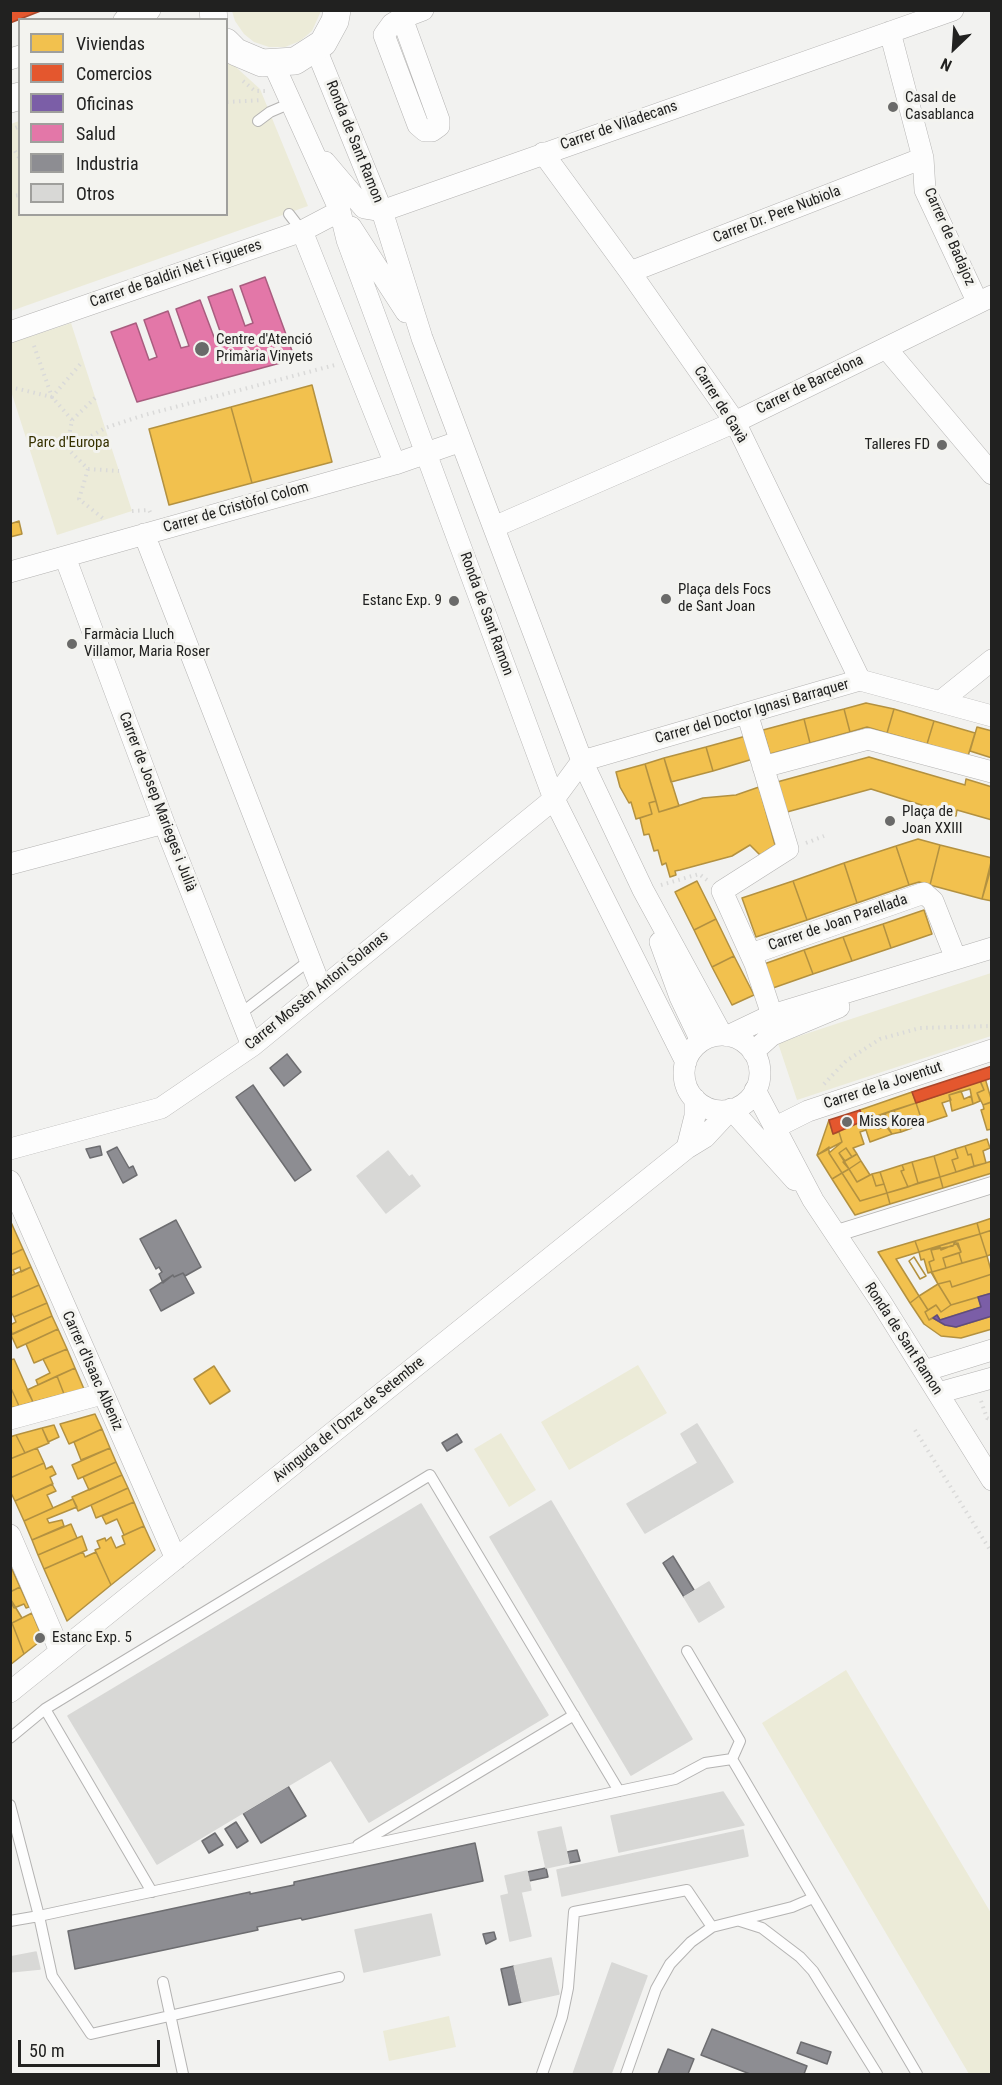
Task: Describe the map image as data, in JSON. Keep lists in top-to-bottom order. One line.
{"streets":{"street":["Carrer de Viladecans","Ronda de Sant Ramon","Carrer Dr. Pere Nubiola","Carrer de Badajoz","Carrer de Baldiri Net i Figueres","Carrer de Barcelona","Carrer de Gavà","Carrer de Cristòfol Colom","Carrer del Doctor Ignasi Barraquer","Carrer de Josep Marieges i Julià","Carrer de Joan Parellada","Carrer Mossèn Antoni Solanas","Carrer de la Joventut","Carrer d'Isaac Albeniz","Avinguda de l'Onze de Setembre"]},"crossings":[["Carrer de Viladecans","Ronda de Sant Ramon"],["Carrer de Viladecans","Carrer de Badajoz"],["Carrer de Viladecans","Carrer de Gavà"],["Ronda de Sant Ramon","Carrer de Baldiri Net i Figueres"],["Ronda de Sant Ramon","Carrer de Barcelona"],["Ronda de Sant Ramon","Carrer de Cristòfol Colom"],["Ronda de Sant Ramon","Carrer del Doctor Ignasi Barraquer"],["Ronda de Sant Ramon","Carrer Mossèn Antoni Solanas"],["Ronda de Sant Ramon","Carrer de la Joventut"],["Ronda de Sant Ramon","Avinguda de l'Onze de Setembre"],["Carrer Dr. Pere Nubiola","Carrer de Badajoz"],["Carrer Dr. Pere Nubiola","Carrer de Gavà"],["Carrer de Badajoz","Carrer de Barcelona"],["Carrer de Barcelona","Carrer de Gavà"],["Carrer de Gavà","Carrer del Doctor Ignasi Barraquer"],["Carrer de Cristòfol Colom","Carrer de Josep Marieges i Julià"],["Carrer del Doctor Ignasi Barraquer","Carrer Mossèn Antoni Solanas"],["Carrer de Josep Marieges i Julià","Carrer Mossèn Antoni Solanas"],["Carrer d'Isaac Albeniz","Avinguda de l'Onze de Setembre"]],"parks":["Parc d'Europa"],"places":["Casal de Casablanca","Centre d'Atenció Primària Vinyets","Talleres FD","Plaça dels Focs de Sant Joan","Estanc Exp. 9","Farmàcia Lluch Villamor, Maria Roser","Plaça de Joan XXIII","Miss Korea","Estanc Exp. 5"],"legend":["Viviendas","Comercios","Oficinas","Salud","Industria","Otros"],"scale_bar":"50 m","north":"bottom left"}
